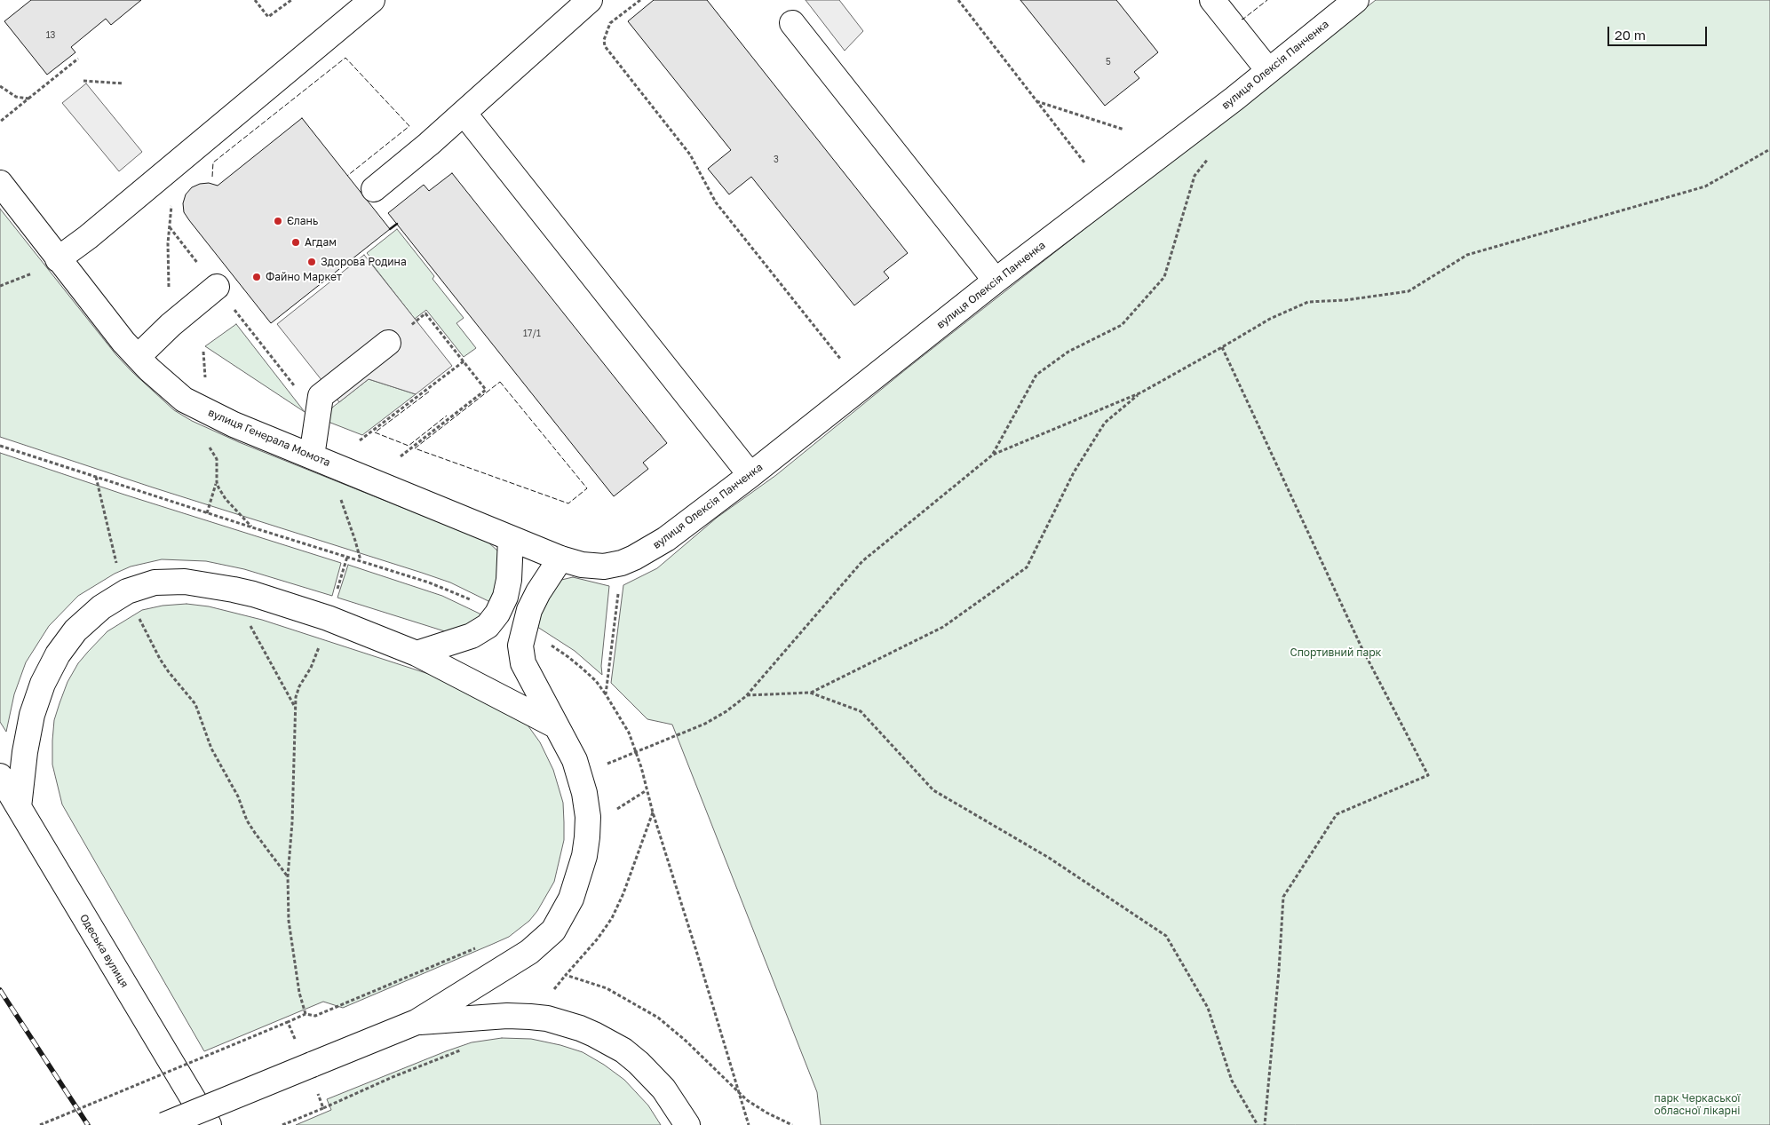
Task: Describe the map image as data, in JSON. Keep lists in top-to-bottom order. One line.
{"streets":{"main road":["вулиця Олексія Панченка","вулиця Генерала Момота","Одеська вулиця"]},"crossings":[["вулиця Олексія Панченка","вулиця Генерала Момота"]],"parks":["Спортивний парк","парк Черкаської обласної лікарні"],"places":["Єлань","Агдам","Здорова Родина","Файно Маркет"],"house_numbers":["13","5","3","17/1"],"scale_bar":"20 m"}
